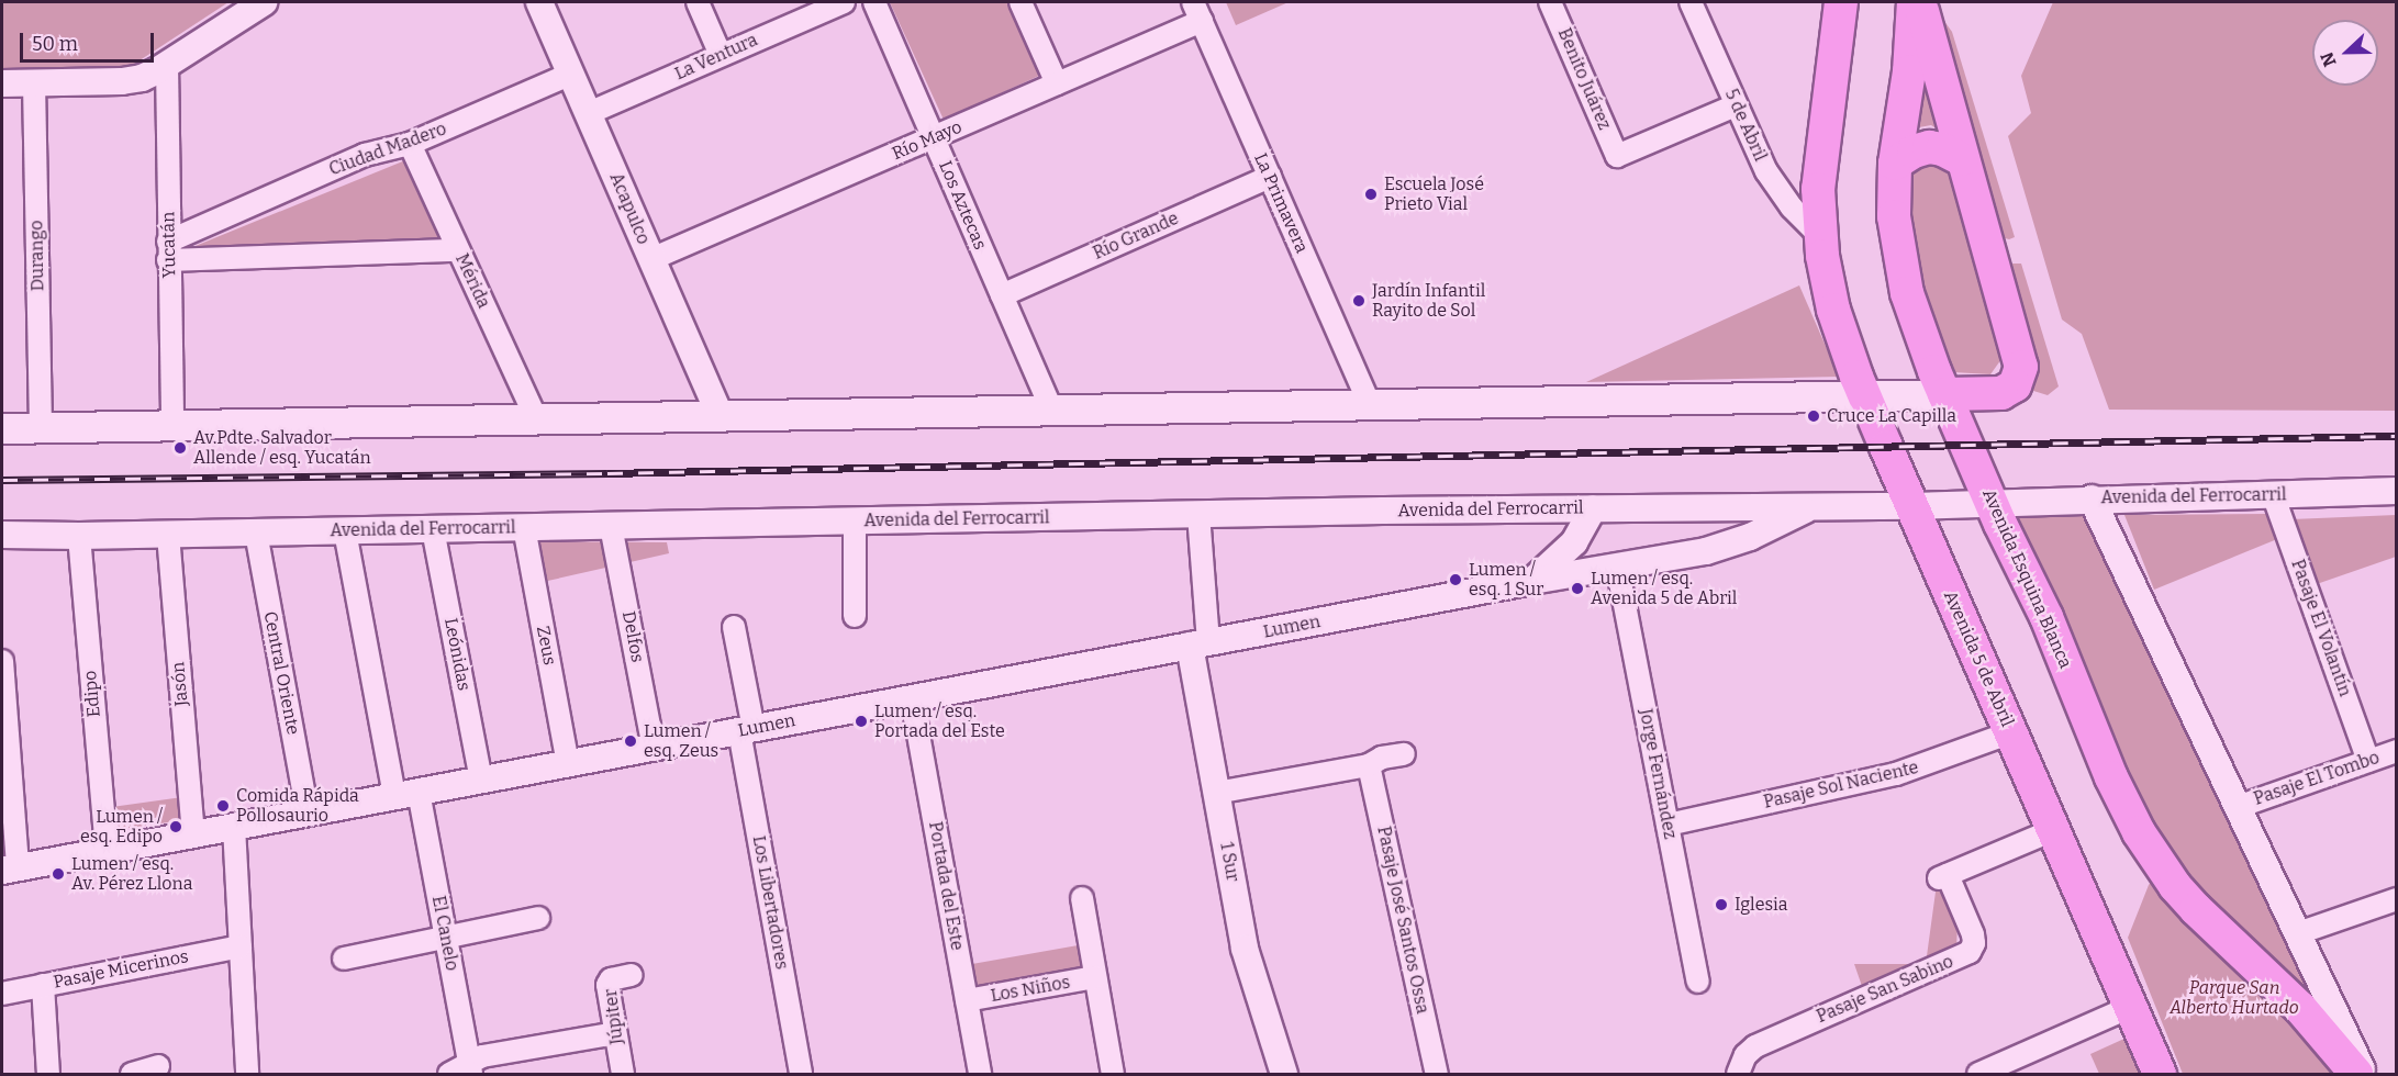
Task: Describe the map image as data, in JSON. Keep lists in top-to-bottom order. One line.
{"streets":{"main road":["Avenida Esquina Blanca","Avenida 5 de Abril"],"street":["La Ventura","Benito Juárez","5 de Abril","Río Mayo","Ciudad Madero","La Primavera","Los Aztecas","Acapulco","Río Grande","Yucatán","Durango","Mérida","Avenida del Ferrocarril","Lumen","Pasaje El Volantín","Delfos","Zeus","Leónidas","Central Oriente","Jasón","Edipo","Jorge Fernández","Pasaje El Tombo","Pasaje Sol Naciente","1 Sur","Portada del Este","Los Libertadores","Pasaje José Santos Ossa","El Canelo","Pasaje Micerinos","Los Niños","Pasaje San Sabino","Júpiter"]},"crossings":[["La Ventura","Acapulco"],["Benito Juárez","5 de Abril"],["5 de Abril","Avenida 5 de Abril"],["Río Mayo","La Primavera"],["Río Mayo","Los Aztecas"],["Río Mayo","Acapulco"],["Ciudad Madero","Acapulco"],["Ciudad Madero","Yucatán"],["Ciudad Madero","Mérida"],["La Primavera","Río Grande"],["Los Aztecas","Río Grande"],["Avenida del Ferrocarril","Avenida Esquina Blanca"],["Avenida del Ferrocarril","Lumen"],["Avenida del Ferrocarril","Pasaje El Volantín"],["Avenida del Ferrocarril","Delfos"],["Avenida del Ferrocarril","Zeus"],["Avenida del Ferrocarril","Leónidas"],["Avenida del Ferrocarril","Avenida 5 de Abril"],["Avenida del Ferrocarril","Central Oriente"],["Avenida del Ferrocarril","Jasón"],["Avenida del Ferrocarril","Edipo"],["Avenida del Ferrocarril","1 Sur"],["Avenida del Ferrocarril","El Canelo"],["Lumen","Delfos"],["Lumen","Zeus"],["Lumen","Leónidas"],["Lumen","Central Oriente"],["Lumen","Jasón"],["Lumen","Edipo"],["Lumen","Jorge Fernández"],["Lumen","1 Sur"],["Lumen","Portada del Este"],["Lumen","Los Libertadores"],["Lumen","El Canelo"],["Pasaje El Volantín","Pasaje El Tombo"],["Avenida 5 de Abril","Pasaje Sol Naciente"],["Avenida 5 de Abril","Pasaje San Sabino"],["Jorge Fernández","Pasaje Sol Naciente"],["Portada del Este","Los Niños"]],"parks":["Parque San Alberto Hurtado"],"places":["Escuela José Prieto Vial","Jardín Infantil Rayito de Sol","Cruce La Capilla","Av.Pdte. Salvador Allende / esq. Yucatán","Lumen / esq. 1 Sur","Lumen / esq. Avenida 5 de Abril","Lumen / esq. Portada del Este","Lumen / esq. Zeus","Comida Rápida Pollosaurio","Lumen / esq. Edipo","Lumen / esq. Av. Pérez Llona","Iglesia"],"scale_bar":"50 m","north":"left"}
